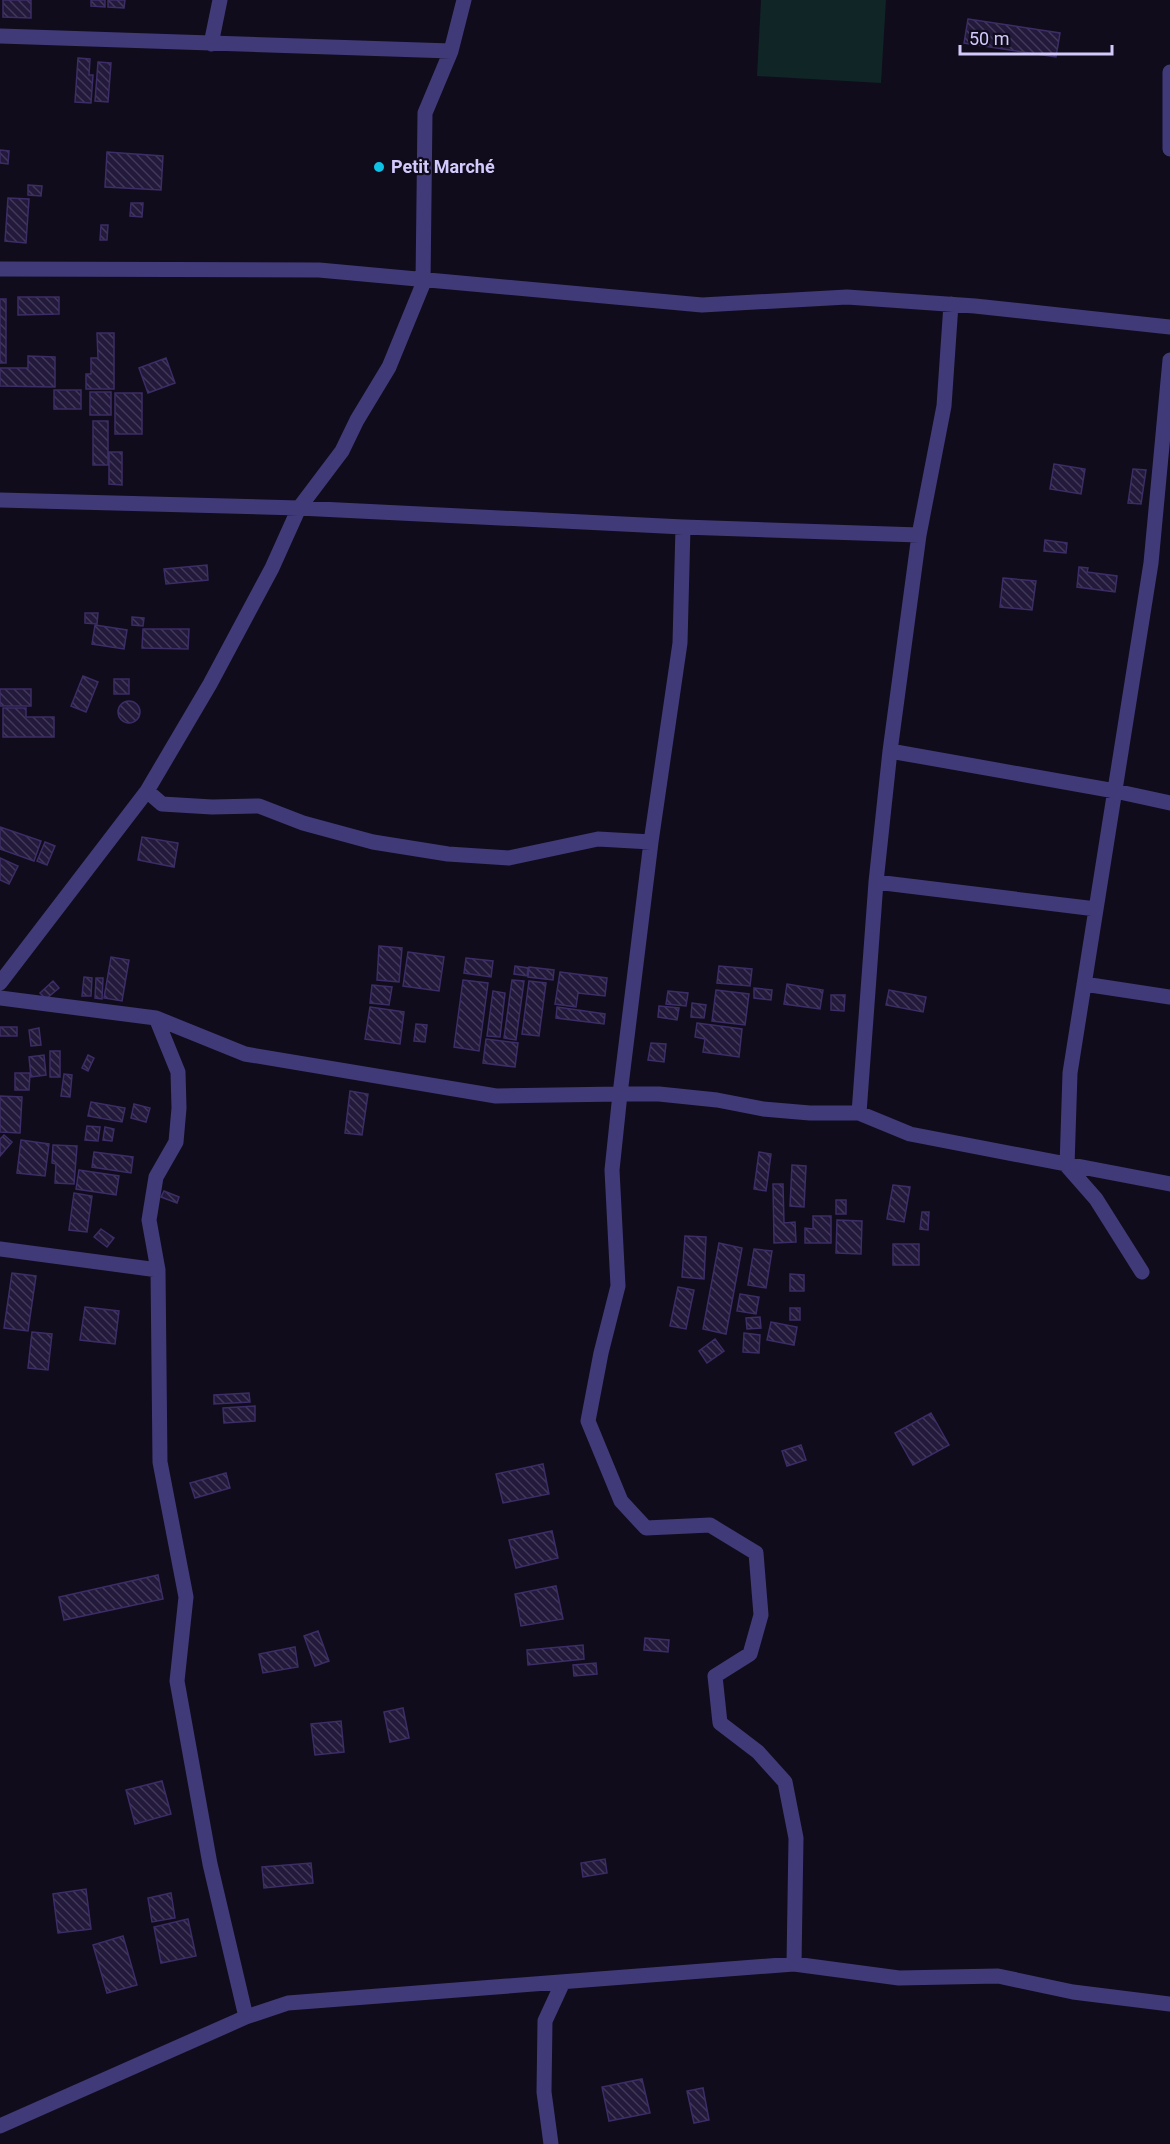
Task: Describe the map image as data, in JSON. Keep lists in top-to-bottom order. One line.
{"places":["Petit Marché"],"scale_bar":"50 m"}
